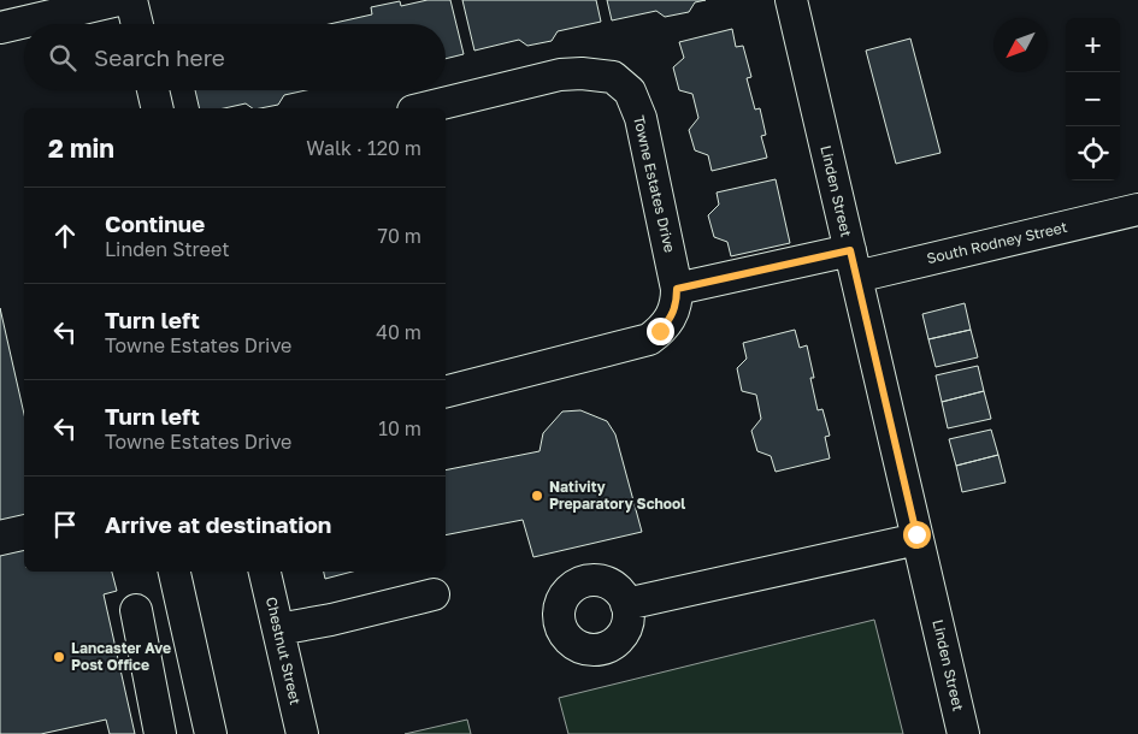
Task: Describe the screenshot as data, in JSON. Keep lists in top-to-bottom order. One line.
{"streets":{"street":["Towne Estates Drive","Linden Street","South Rodney Street","Chestnut Street"]},"crossings":[["Linden Street","South Rodney Street"]],"places":["Nativity Preparatory School","Lancaster Ave Post Office"],"north":"bottom left","page":{"map_buttons":["+","−"],"search":"Search here","heading":["2 min","Walk · 120 m"],"list":[["Continue","Linden Street","70 m"],["Turn left","Towne Estates Drive","40 m"],["Turn left","Towne Estates Drive","10 m"],"Arrive at destination"]}}
